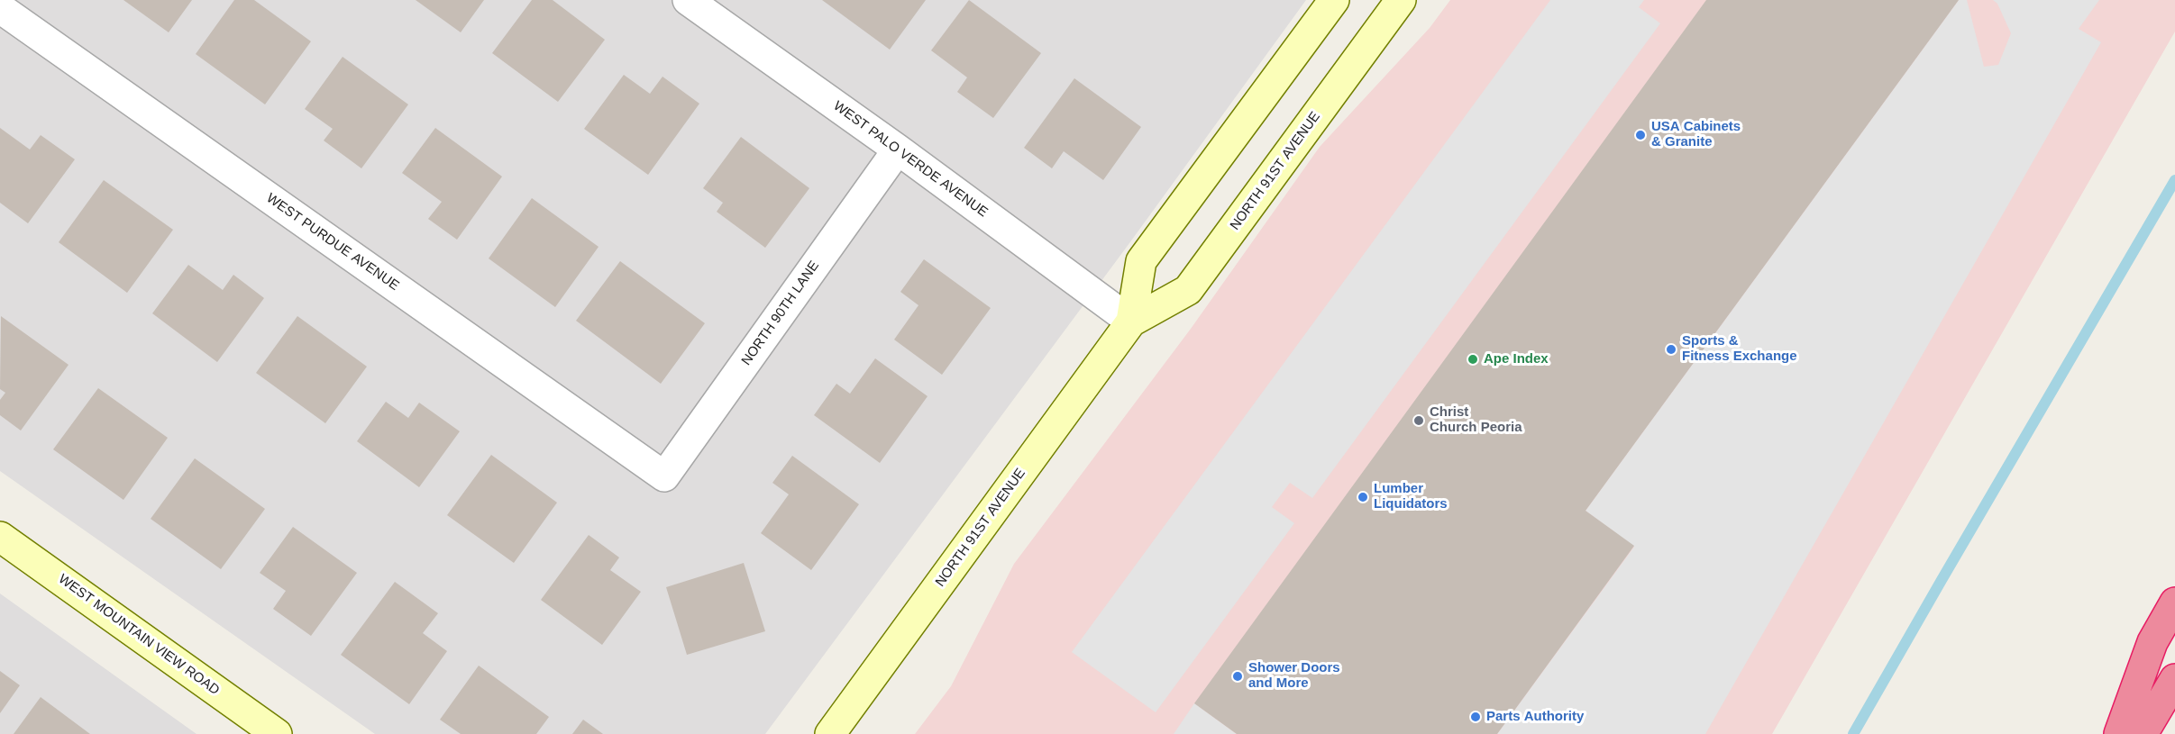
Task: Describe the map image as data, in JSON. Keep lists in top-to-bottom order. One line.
{"streets":{"main road":["NORTH 91ST AVENUE","WEST MOUNTAIN VIEW ROAD"],"street":["WEST PALO VERDE AVENUE","WEST PURDUE AVENUE","NORTH 90TH LANE"]},"crossings":[["WEST PALO VERDE AVENUE","NORTH 91ST AVENUE"],["WEST PALO VERDE AVENUE","NORTH 90TH LANE"],["WEST PURDUE AVENUE","NORTH 90TH LANE"]],"places":["USA Cabinets & Granite","Sports & Fitness Exchange","Ape Index","Christ Church Peoria","Lumber Liquidators","Shower Doors and More","Parts Authority"]}
